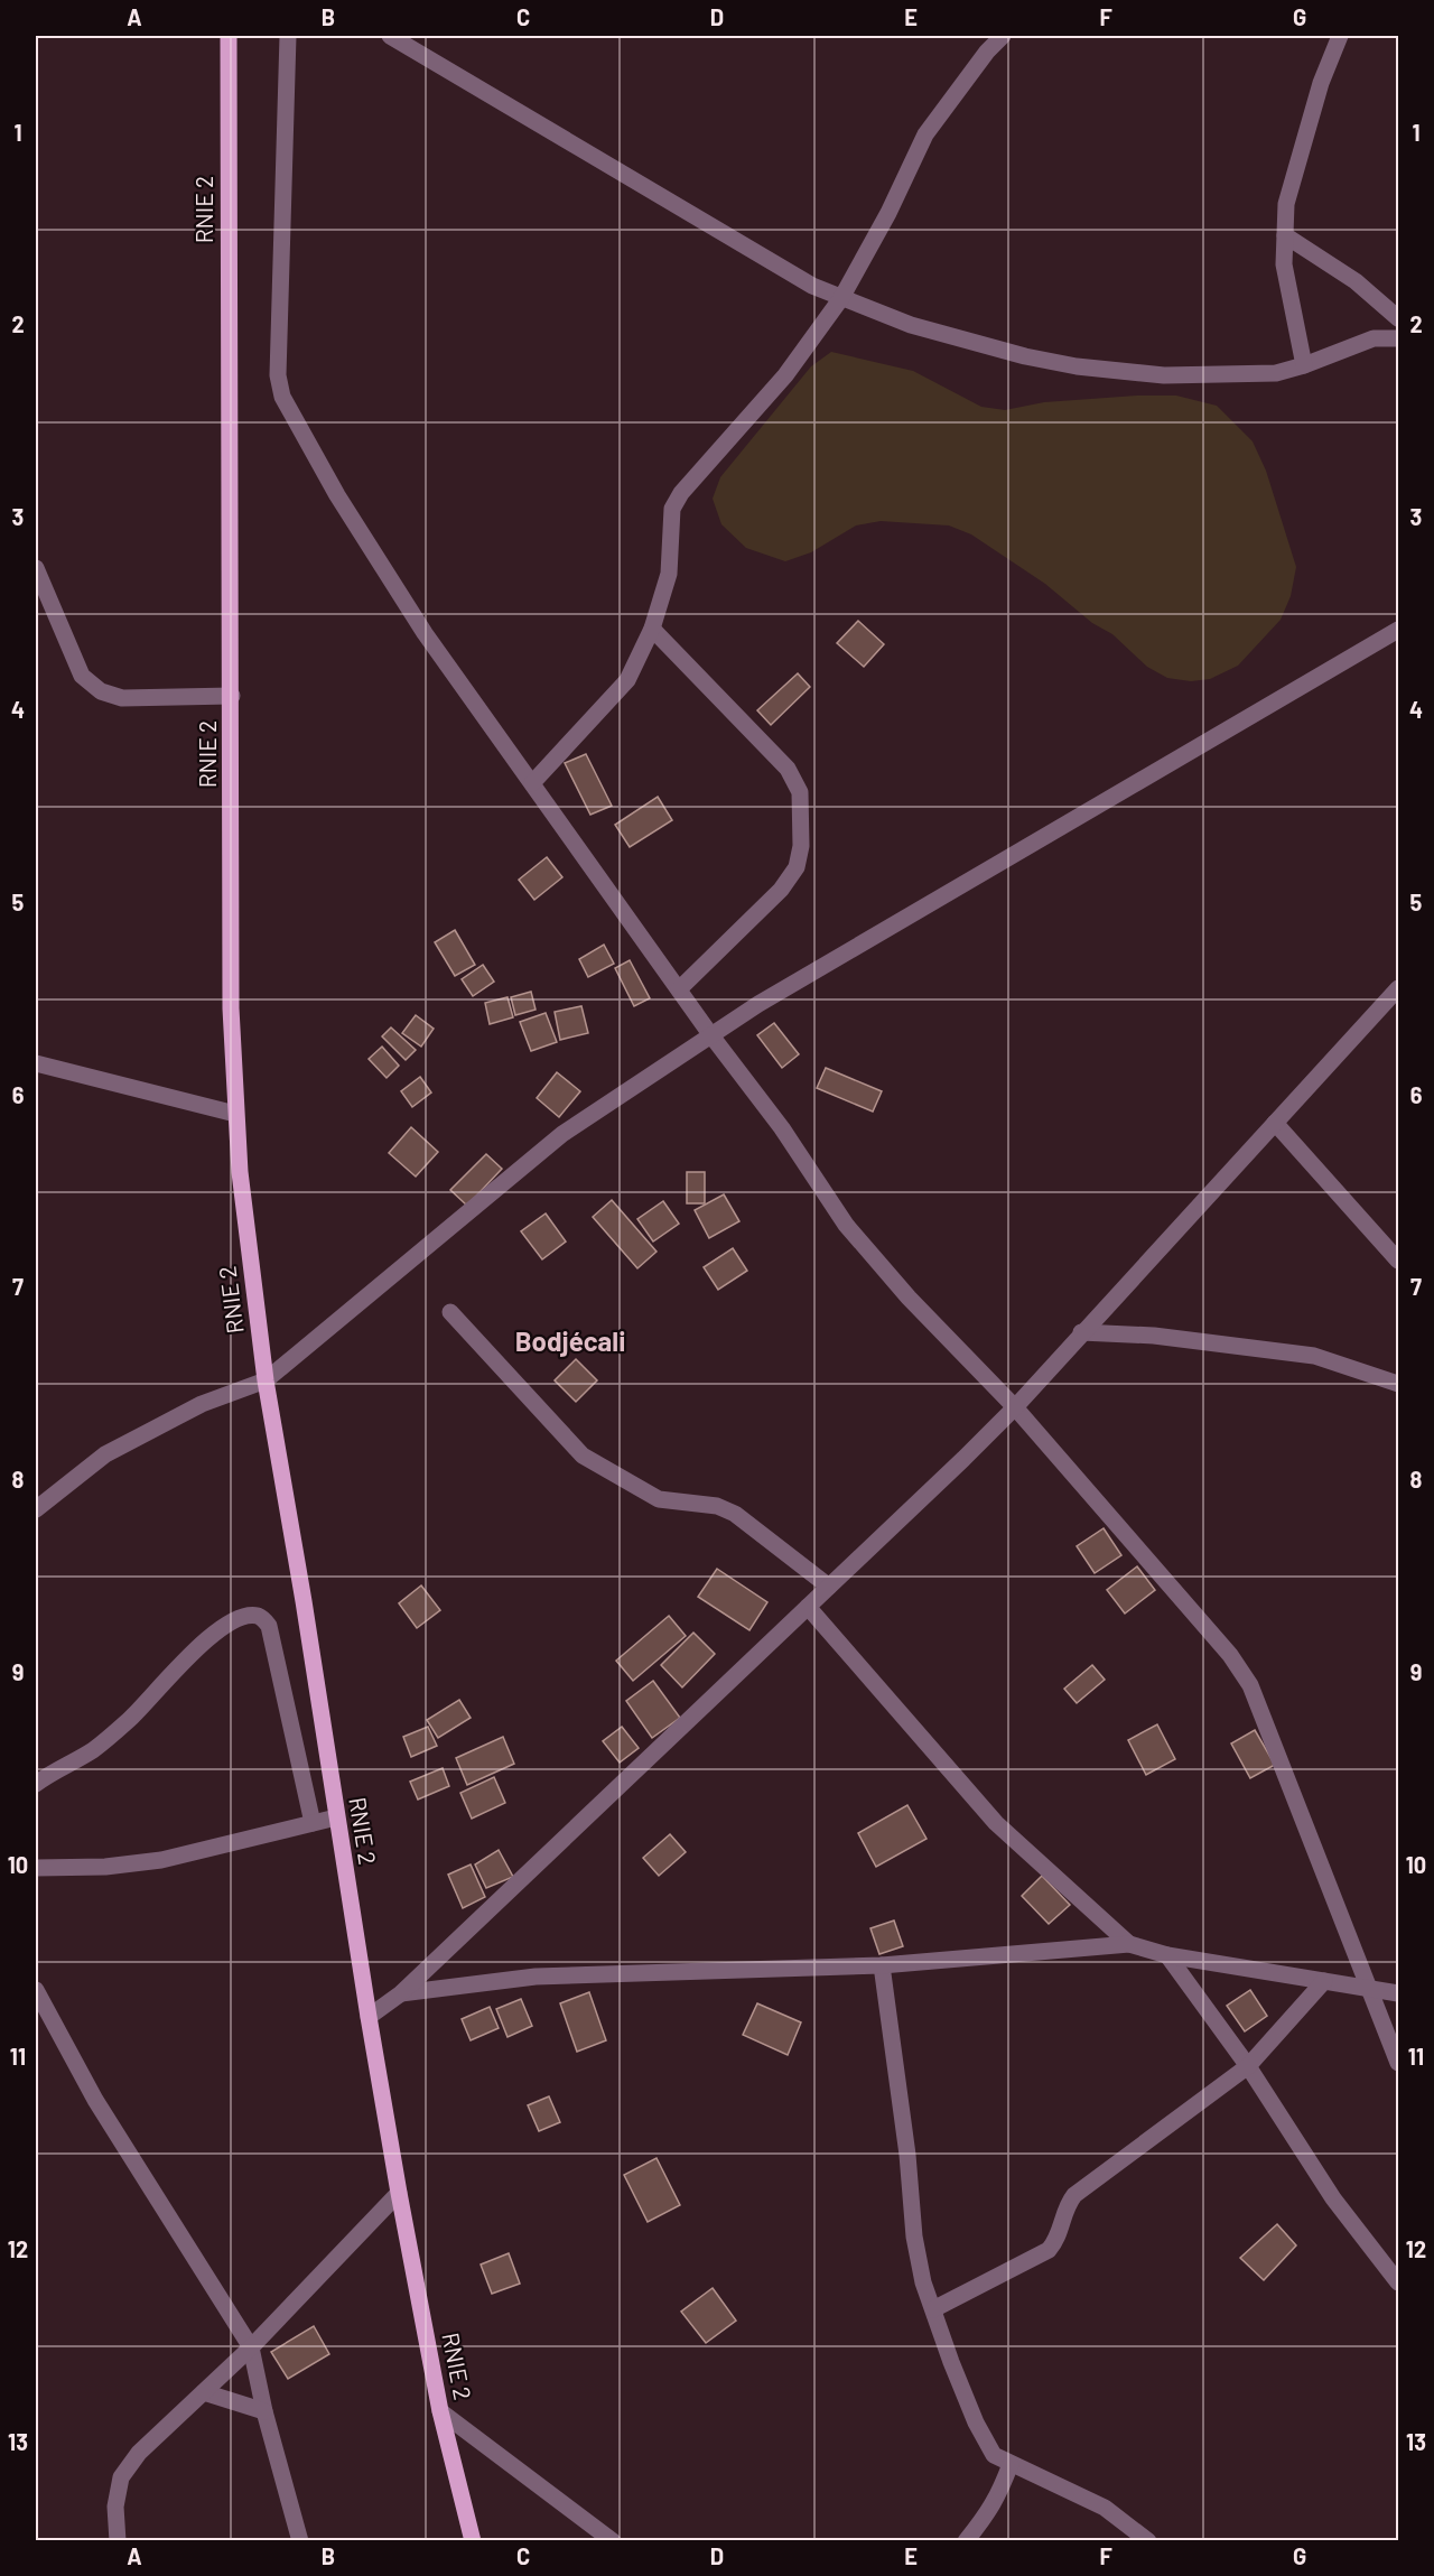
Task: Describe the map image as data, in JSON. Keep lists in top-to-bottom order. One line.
{"streets":{"main road":["RNIE 2"]},"districts":["Bodjécali"],"grid":{"columns":["A","B","C","D","E","F","G"],"rows":["1","2","3","4","5","6","7","8","9","10","11","12","13"]}}
